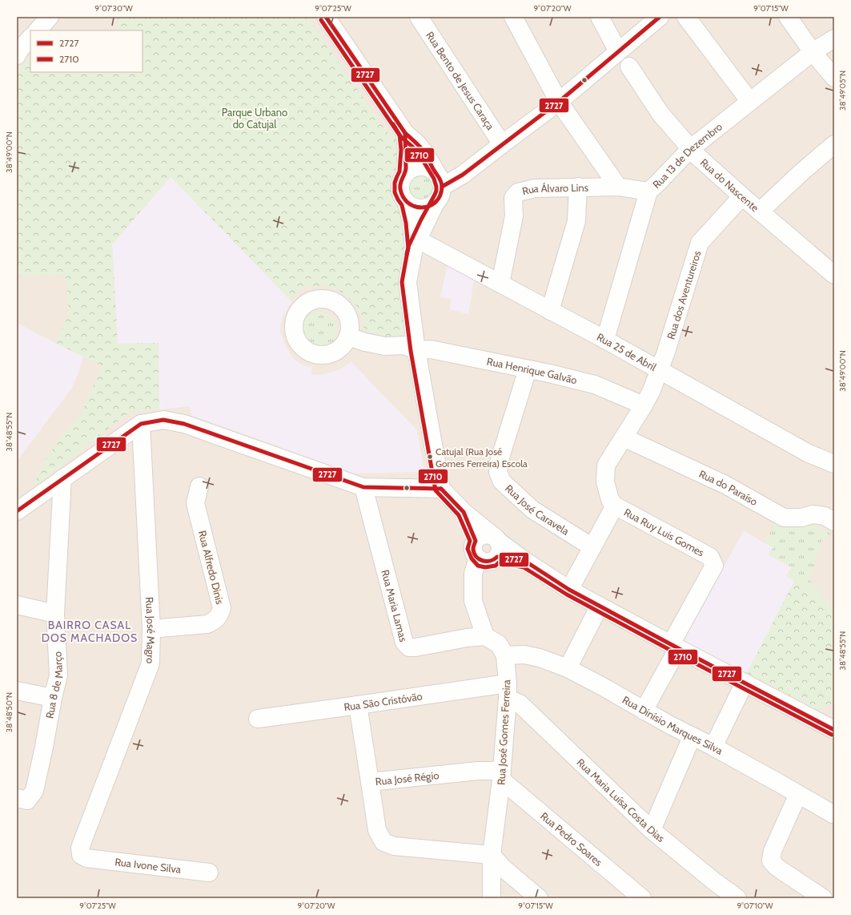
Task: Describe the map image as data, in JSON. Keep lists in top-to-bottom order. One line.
{"streets":{"street":["Rua Bento de Jesus Caraça","Rua 13 de Dezembro","Rua do Nascente","Rua Álvaro Lins","Rua dos Aventureiros","Rua 25 de Abril","Rua Henrique Galvão","Rua do Paraíso","Rua José Caravela","Rua Ruy Luis Gomes","Rua Alfredo Dinis","Rua Maria Lamas","Rua José Magro","Rua 8 de Março","Rua São Cristóvão","Rua Dinísio Marques Silva","Rua José Gomes Ferreira","Rua José Régio","Rua Maria Luísa Costa Dias","Rua Pedro Soares","Rua Ivone Silva"]},"crossings":[["Rua 13 de Dezembro","Rua do Nascente"],["Rua 13 de Dezembro","Rua Álvaro Lins"],["Rua 13 de Dezembro","Rua 25 de Abril"],["Rua do Nascente","Rua dos Aventureiros"],["Rua Álvaro Lins","Rua 25 de Abril"],["Rua dos Aventureiros","Rua 25 de Abril"],["Rua dos Aventureiros","Rua Henrique Galvão"],["Rua dos Aventureiros","Rua do Paraíso"],["Rua dos Aventureiros","Rua Ruy Luis Gomes"],["Rua Henrique Galvão","Rua José Caravela"],["Rua Alfredo Dinis","Rua José Magro"],["Rua José Magro","Rua Ivone Silva"],["Rua São Cristóvão","Rua José Gomes Ferreira"],["Rua São Cristóvão","Rua José Régio"],["Rua São Cristóvão","Rua Maria Luísa Costa Dias"],["Rua Dinísio Marques Silva","Rua José Gomes Ferreira"],["Rua José Gomes Ferreira","Rua José Régio"],["Rua José Gomes Ferreira","Rua Maria Luísa Costa Dias"],["Rua José Gomes Ferreira","Rua Pedro Soares"],["Rua José Régio","Rua Pedro Soares"]],"districts":["BAIRRO CASAL DOS MACHADOS"],"parks":["Parque Urbano do Catujal"],"places":["Catujal (Rua José Gomes Ferreira) Escola"],"lines":["transit line 2727","transit line 2710"],"legend":["2727","2710"],"coordinates":["9°07'30\"W","9°07'25\"W","9°07'20\"W","9°07'15\"W","38°49'05\"N","38°49'00\"N","38°48'55\"N","38°48'50\"N","9°07'10\"W"]}
